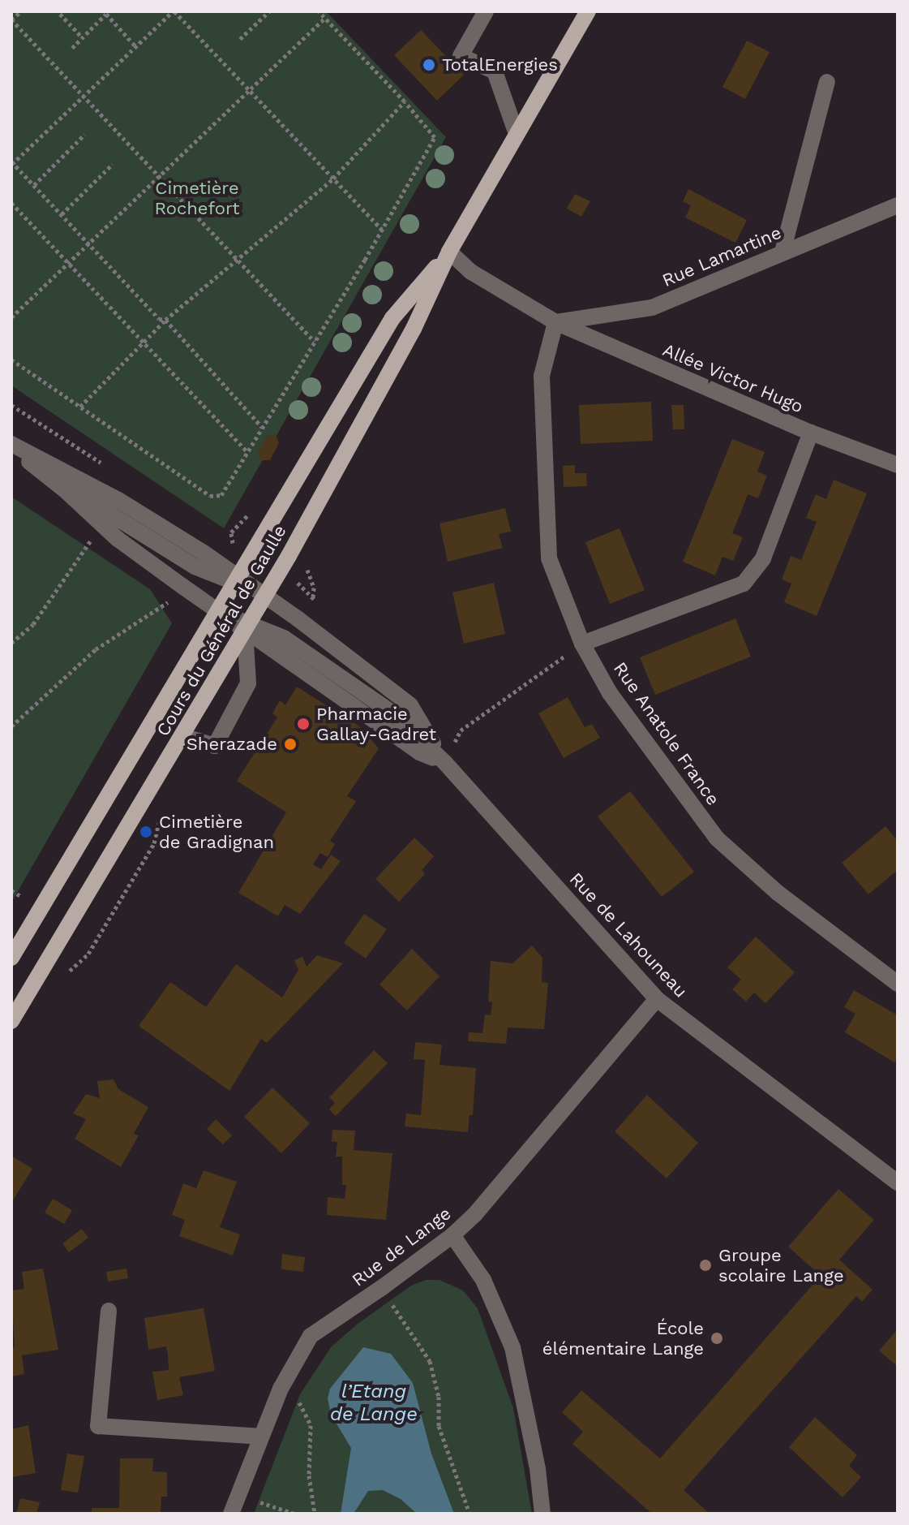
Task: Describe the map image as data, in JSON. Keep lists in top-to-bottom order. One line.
{"streets":{"main road":["Cours du Général de Gaulle"],"street":["Rue Lamartine","Allée Victor Hugo","Rue Anatole France","Rue de Lahouneau","Rue de Lange"]},"crossings":[["Rue Lamartine","Allée Victor Hugo"],["Rue Lamartine","Rue Anatole France"],["Allée Victor Hugo","Rue Anatole France"],["Cours du Général de Gaulle","Rue de Lahouneau"],["Rue de Lahouneau","Rue de Lange"]],"water":["l’Etang de Lange"],"parks":["Cimetière Rochefort"],"places":["TotalEnergies","Pharmacie Gallay-Gadret","Sherazade","Cimetière de Gradignan","Groupe scolaire Lange","École élémentaire Lange"]}
